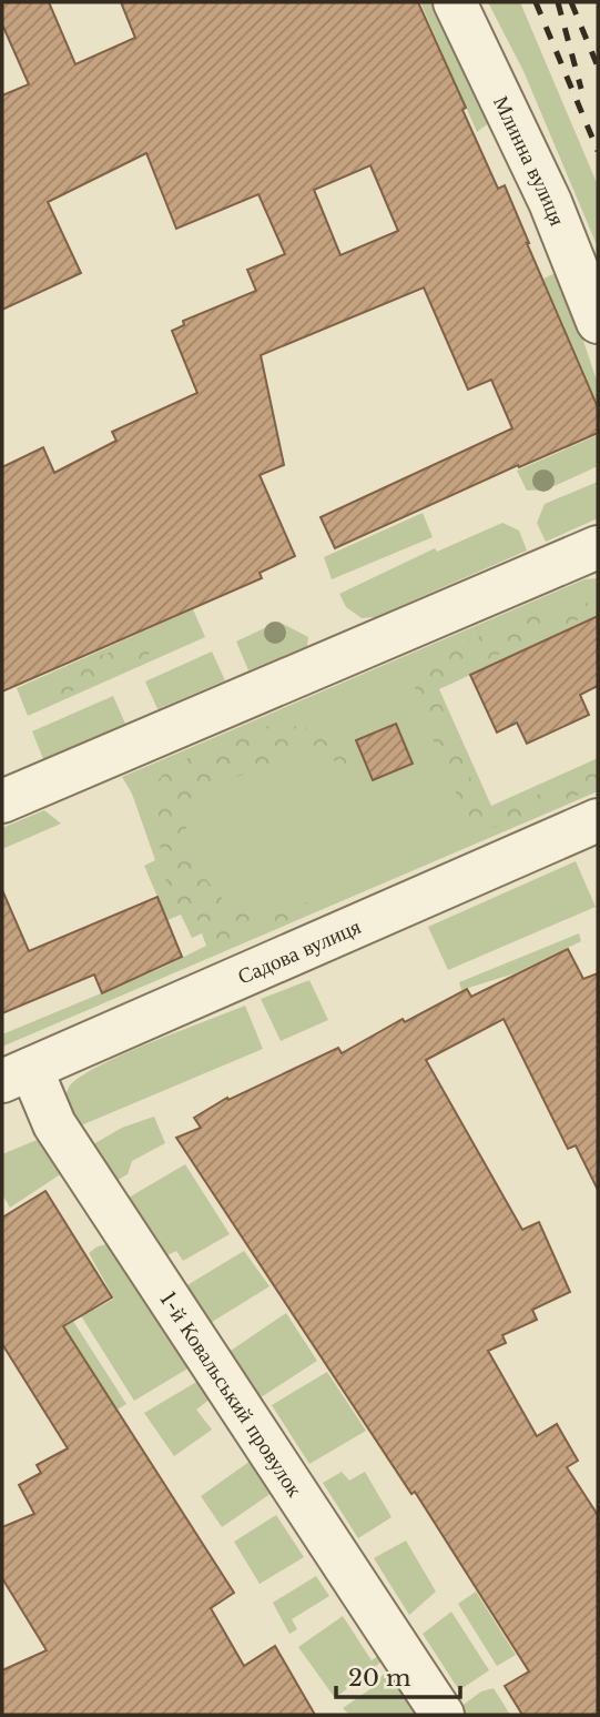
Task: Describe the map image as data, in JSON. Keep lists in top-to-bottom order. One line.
{"streets":{"street":["Млинна вулиця","Садова вулиця","1-й Ковальський провулок"]},"crossings":[["Садова вулиця","1-й Ковальський провулок"]],"scale_bar":"20 m"}
